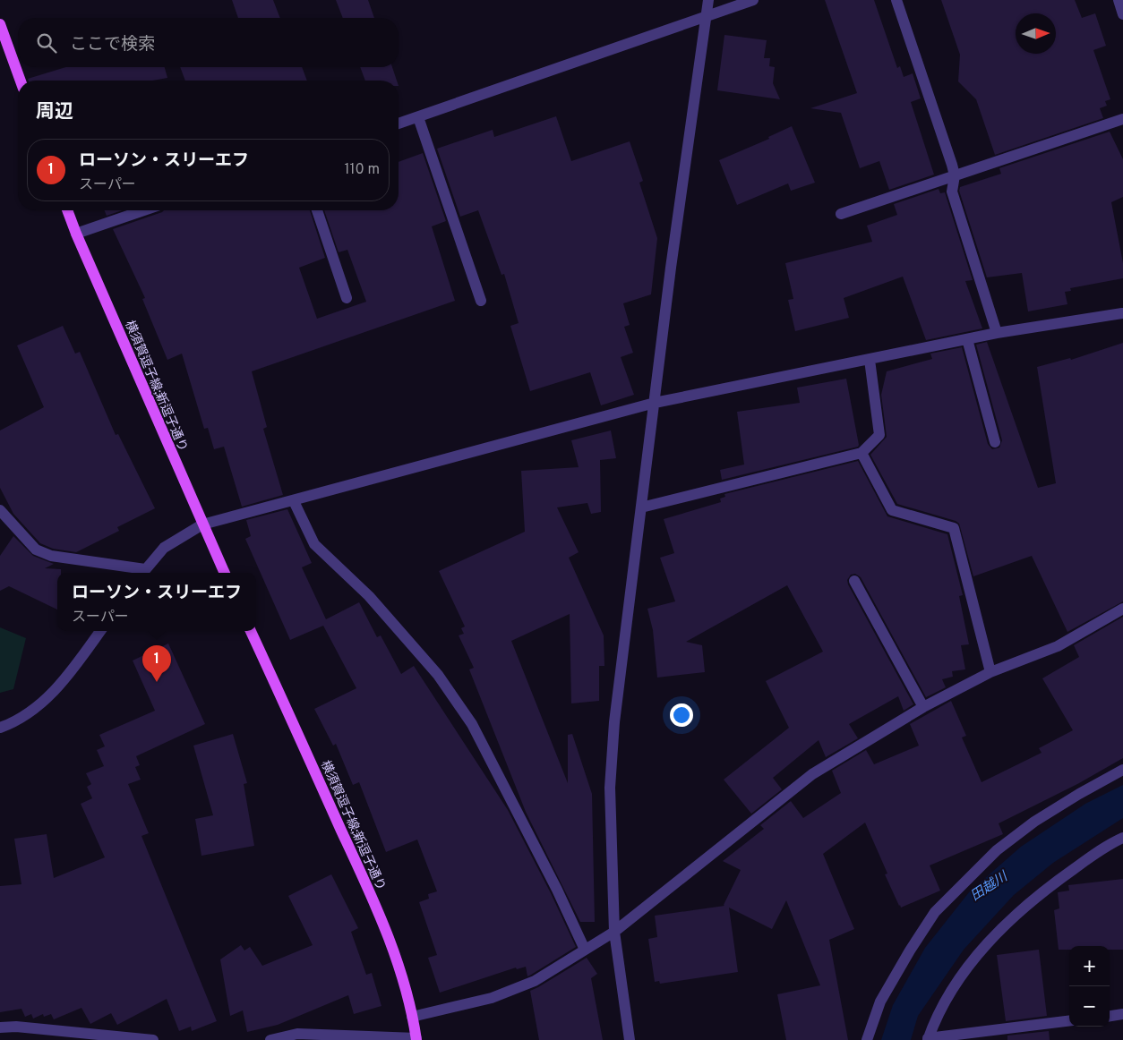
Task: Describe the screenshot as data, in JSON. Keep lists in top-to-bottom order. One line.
{"streets":{"main road":["横須賀逗子線;新逗子通り"]},"water":["田越川"],"north":"right","page":{"search":"ここで検索","heading":"周辺","list":[{"mark":"1","name":"ローソン・スリーエフ","note":"スーパー","value":"110 m"}],"popup":["ローソン・スリーエフ","スーパー"],"pins":"1","map_buttons":["+","−"]}}
